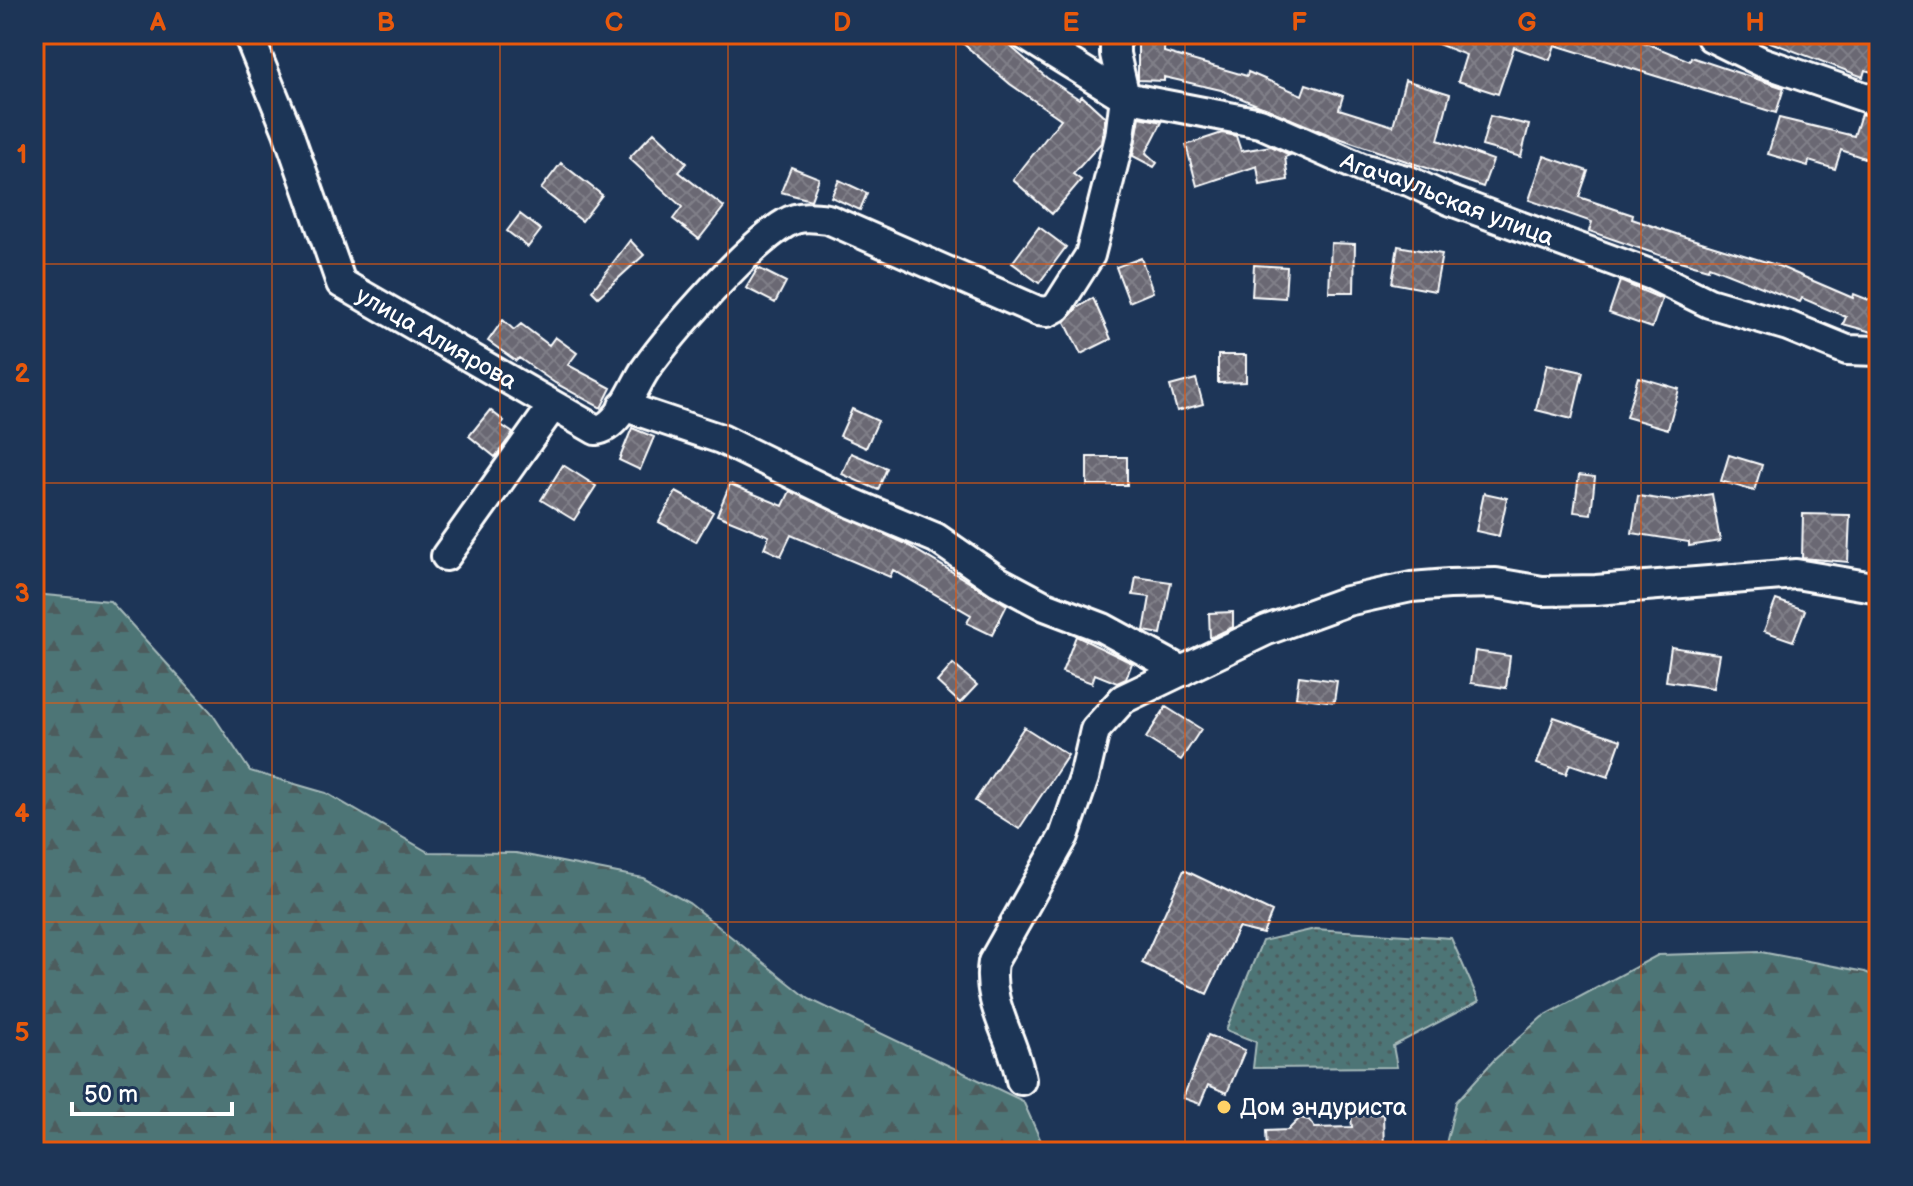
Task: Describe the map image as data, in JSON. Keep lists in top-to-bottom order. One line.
{"streets":{"street":["Агачаульская улица","улица Алиярова"]},"places":["Дом эндуриста"],"scale_bar":"50 m","grid":{"columns":["A","B","C","D","E","F","G","H"],"rows":["1","2","3","4","5"]}}
